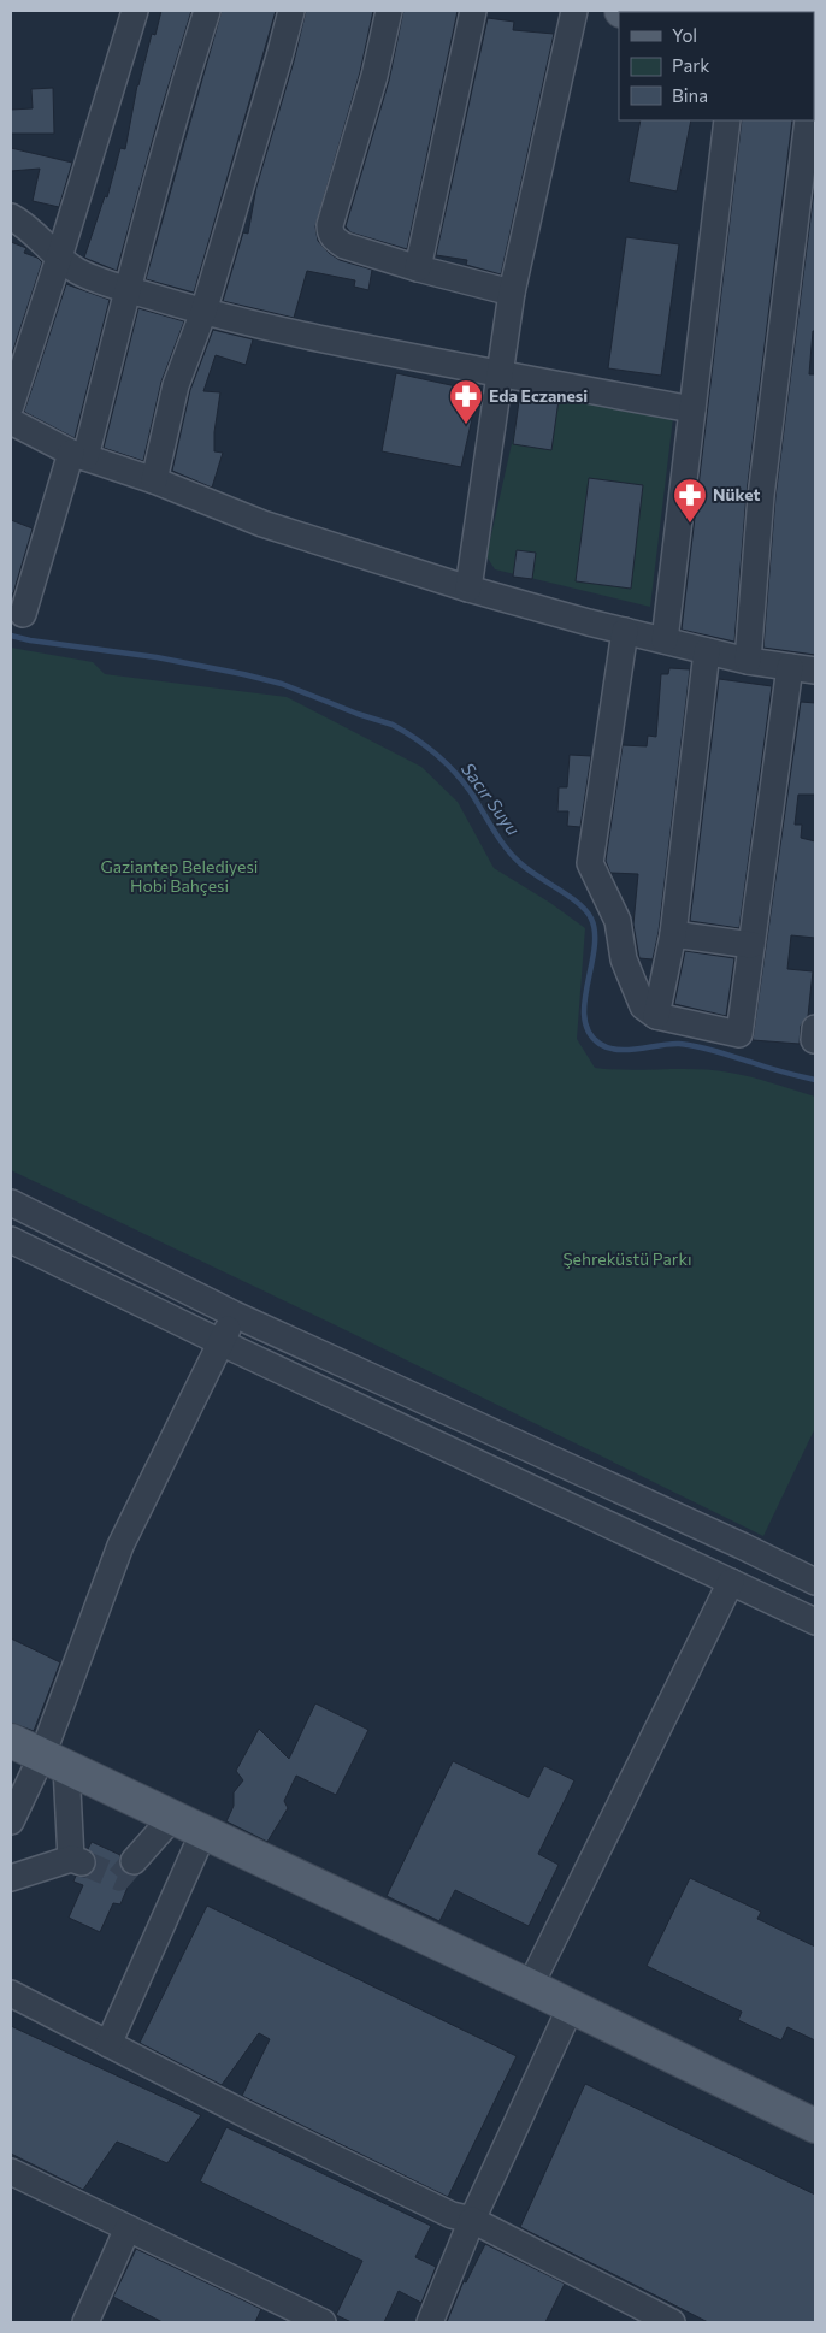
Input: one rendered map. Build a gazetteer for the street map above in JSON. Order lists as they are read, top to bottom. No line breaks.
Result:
{"water":["Sacır Suyu"],"parks":["Gaziantep Belediyesi Hobi Bahçesi","Şehreküstü Parkı"],"places":{"pharmacy":["Eda Eczanesi","Nüket"]},"legend":["Yol","Park","Bina"]}
